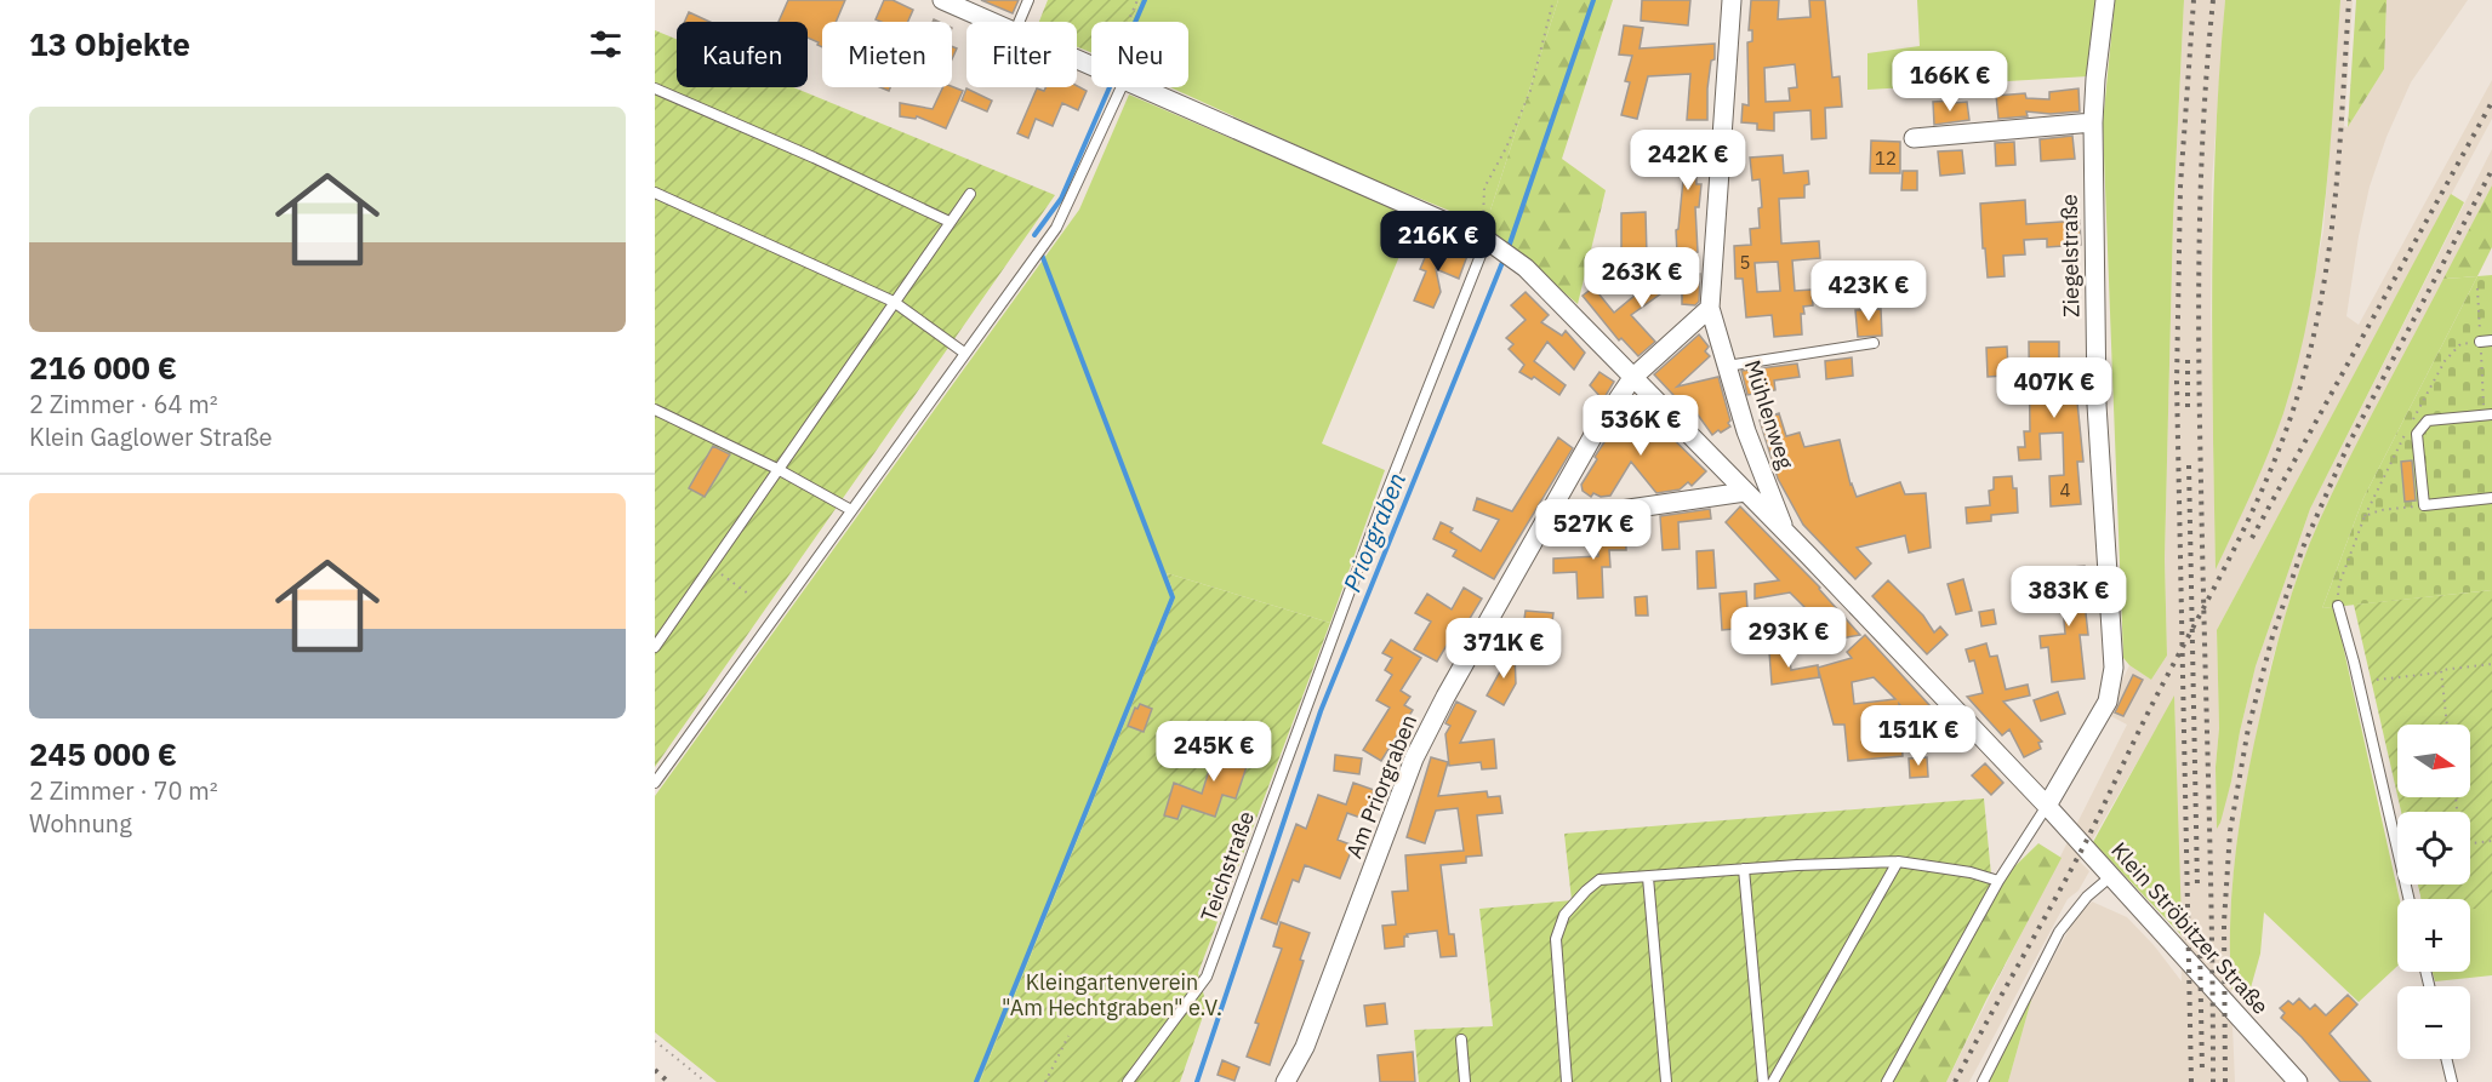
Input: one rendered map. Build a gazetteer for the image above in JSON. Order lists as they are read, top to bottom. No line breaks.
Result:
{"streets":{"street":["Ziegelstraße","Mühlenweg","Am Priorgraben","Klein Ströbitzer Straße"],"lane":["Teichstraße"]},"crossings":[["Ziegelstraße","Klein Ströbitzer Straße"],["Mühlenweg","Klein Ströbitzer Straße"],["Am Priorgraben","Klein Ströbitzer Straße"],["Teichstraße","Klein Ströbitzer Straße"]],"water":["Priorgraben"],"parks":["Kleingartenverein \"Am Hechtgraben\" e.V."],"house_numbers":["12","5","4"],"north":"right","page":{"heading":"13 Objekte","chip":["Kaufen","Mieten","Filter","Neu"],"price":["166K €","242K €","216K €","263K €","423K €","407K €","536K €","527K €","383K €","293K €","371K €","151K €","245K €"],"list":[{"name":"216 000 €","note":"2 Zimmer · 64 m² · Klein Gaglower Straße"},{"name":"245 000 €","note":"2 Zimmer · 70 m² · Wohnung"}],"map_buttons":["+","−"]}}
